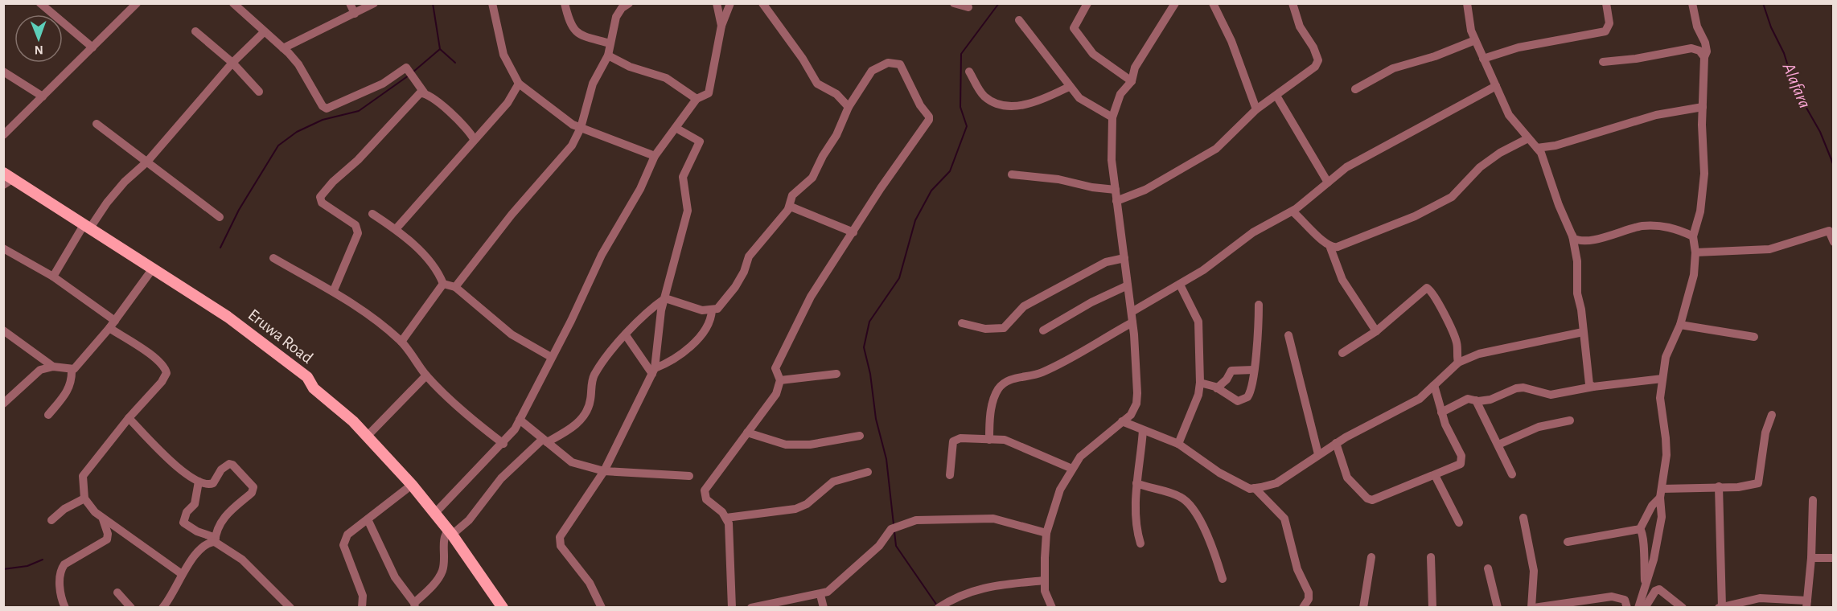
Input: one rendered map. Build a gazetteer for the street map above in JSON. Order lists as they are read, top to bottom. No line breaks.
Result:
{"streets":{"main road":["Eruwa Road"]},"water":["Alafara"],"north":"bottom"}
